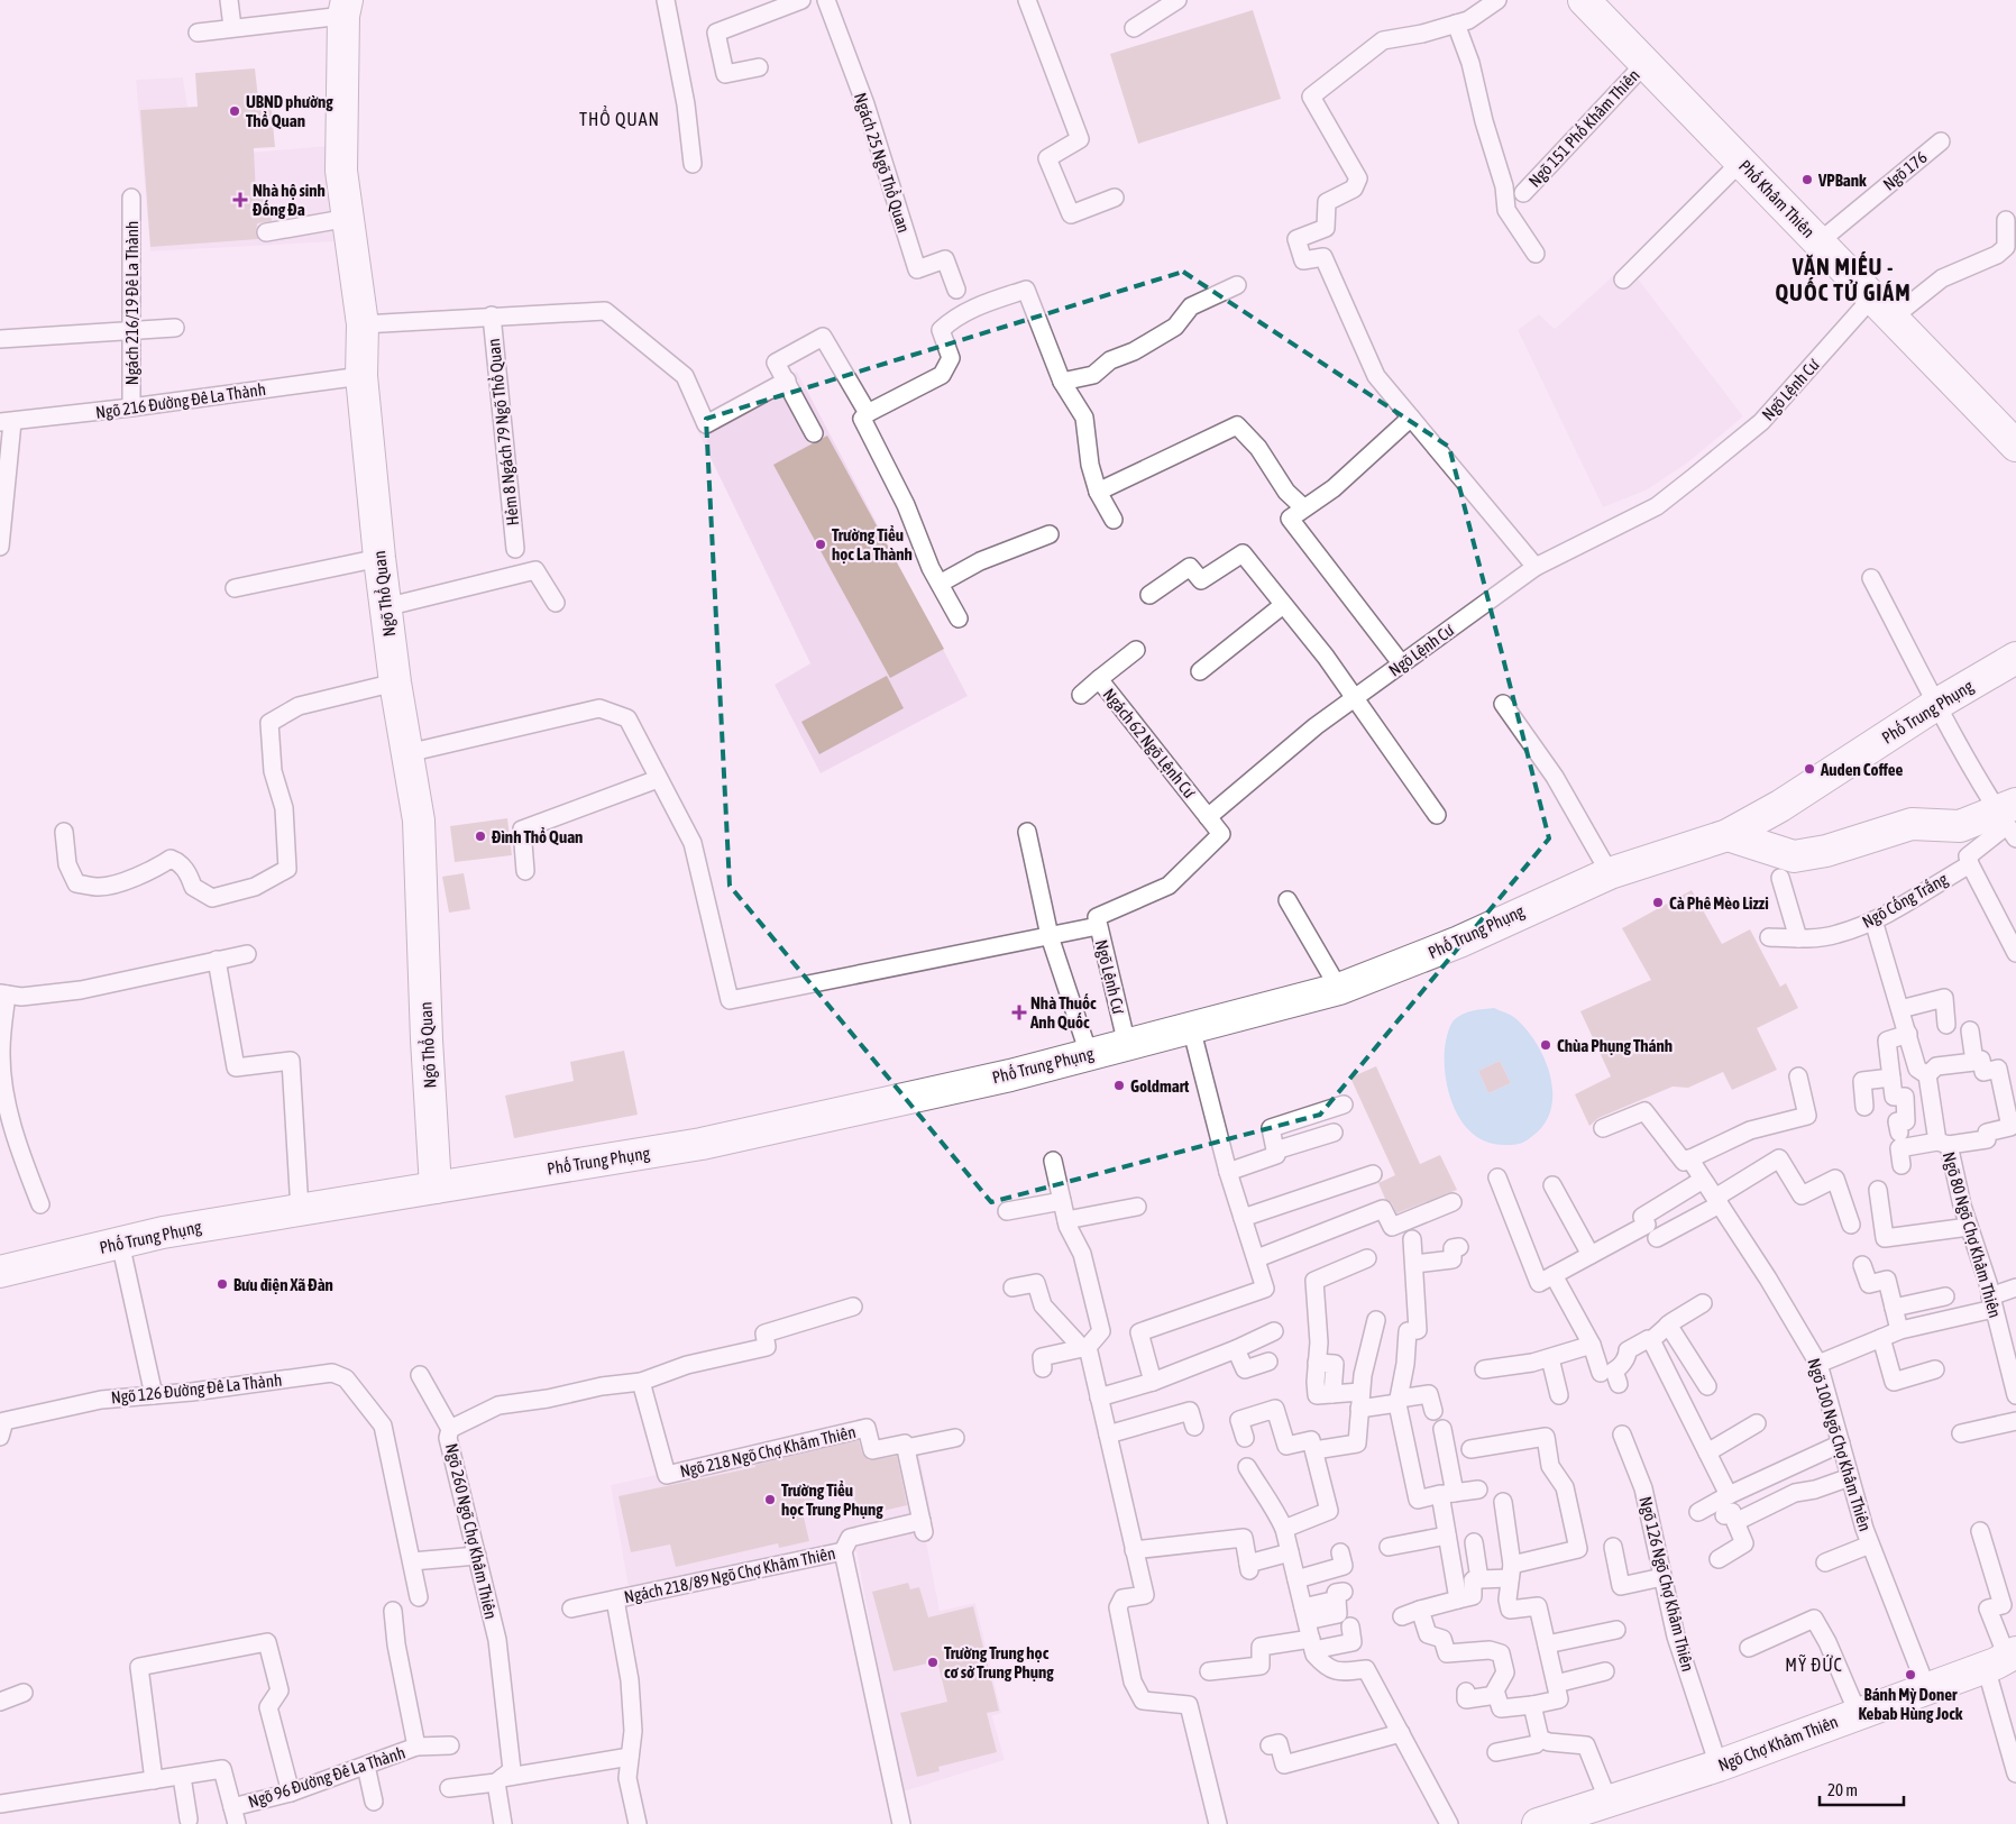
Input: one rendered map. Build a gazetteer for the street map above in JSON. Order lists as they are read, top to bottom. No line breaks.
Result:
{"streets":{"street":["Phố Khâm Thiên","Ngõ Thổ Quan","Phố Trung Phụng","Ngõ Chợ Khâm Thiên"],"lane":["Ngõ 151 Phố Khâm Thiên","Ngách 25 Ngõ Thổ Quan","Ngõ 176","Ngách 216/19 Đê La Thành","Ngõ Lệnh Cư","Ngõ 216 Đường Đê La Thành","Hẻm 8 Ngách 79 Ngõ Thổ Quan","Ngách 62 Ngõ Lệnh Cư","Ngõ Cống Trắng","Ngõ 80 Ngõ Chợ Khâm Thiên","Ngõ 126 Đường Đê La Thành","Ngõ 100 Ngõ Chợ Khâm Thiên","Ngõ 218 Ngõ Chợ Khâm Thiên","Ngõ 260 Ngõ Chợ Khâm Thiên","Ngách 218/89 Ngõ Chợ Khâm Thiên","Ngõ 126 Ngõ Chợ Khâm Thiên","Ngõ 96 Đường Đê La Thành"]},"crossings":[["Ngõ 151 Phố Khâm Thiên","Phố Khâm Thiên"],["Ngõ 176","Phố Khâm Thiên"],["Phố Khâm Thiên","Ngõ Lệnh Cư"],["Ngách 216/19 Đê La Thành","Ngõ 216 Đường Đê La Thành"],["Ngõ Lệnh Cư","Phố Trung Phụng"],["Ngõ Lệnh Cư","Ngách 62 Ngõ Lệnh Cư"],["Ngõ 216 Đường Đê La Thành","Ngõ Thổ Quan"],["Ngõ Thổ Quan","Phố Trung Phụng"],["Ngõ Cống Trắng","Ngõ 80 Ngõ Chợ Khâm Thiên"],["Ngõ 100 Ngõ Chợ Khâm Thiên","Ngõ Chợ Khâm Thiên"],["Ngõ 218 Ngõ Chợ Khâm Thiên","Ngõ 260 Ngõ Chợ Khâm Thiên"],["Ngõ 126 Ngõ Chợ Khâm Thiên","Ngõ Chợ Khâm Thiên"]],"districts":["THỔ QUAN","VĂN MIẾU - QUỐC TỬ GIÁM","MỸ ĐỨC"],"places":{"other":["UBND phường Thổ Quan","VPBank","Trường Tiểu học La Thành","Auden Coffee","Đình Thổ Quan","Cà Phê Mèo Lizzi","Chùa Phụng Thánh","Goldmart","Bưu điện Xã Đàn","Trường Tiểu học Trung Phụng","Trường Trung học cơ sở Trung Phụng","Bánh Mỳ Doner Kebab Hùng Jock"],"health":["Nhà hộ sinh Đống Đa","Nhà Thuốc Anh Quốc"]},"scale_bar":"20 m"}
